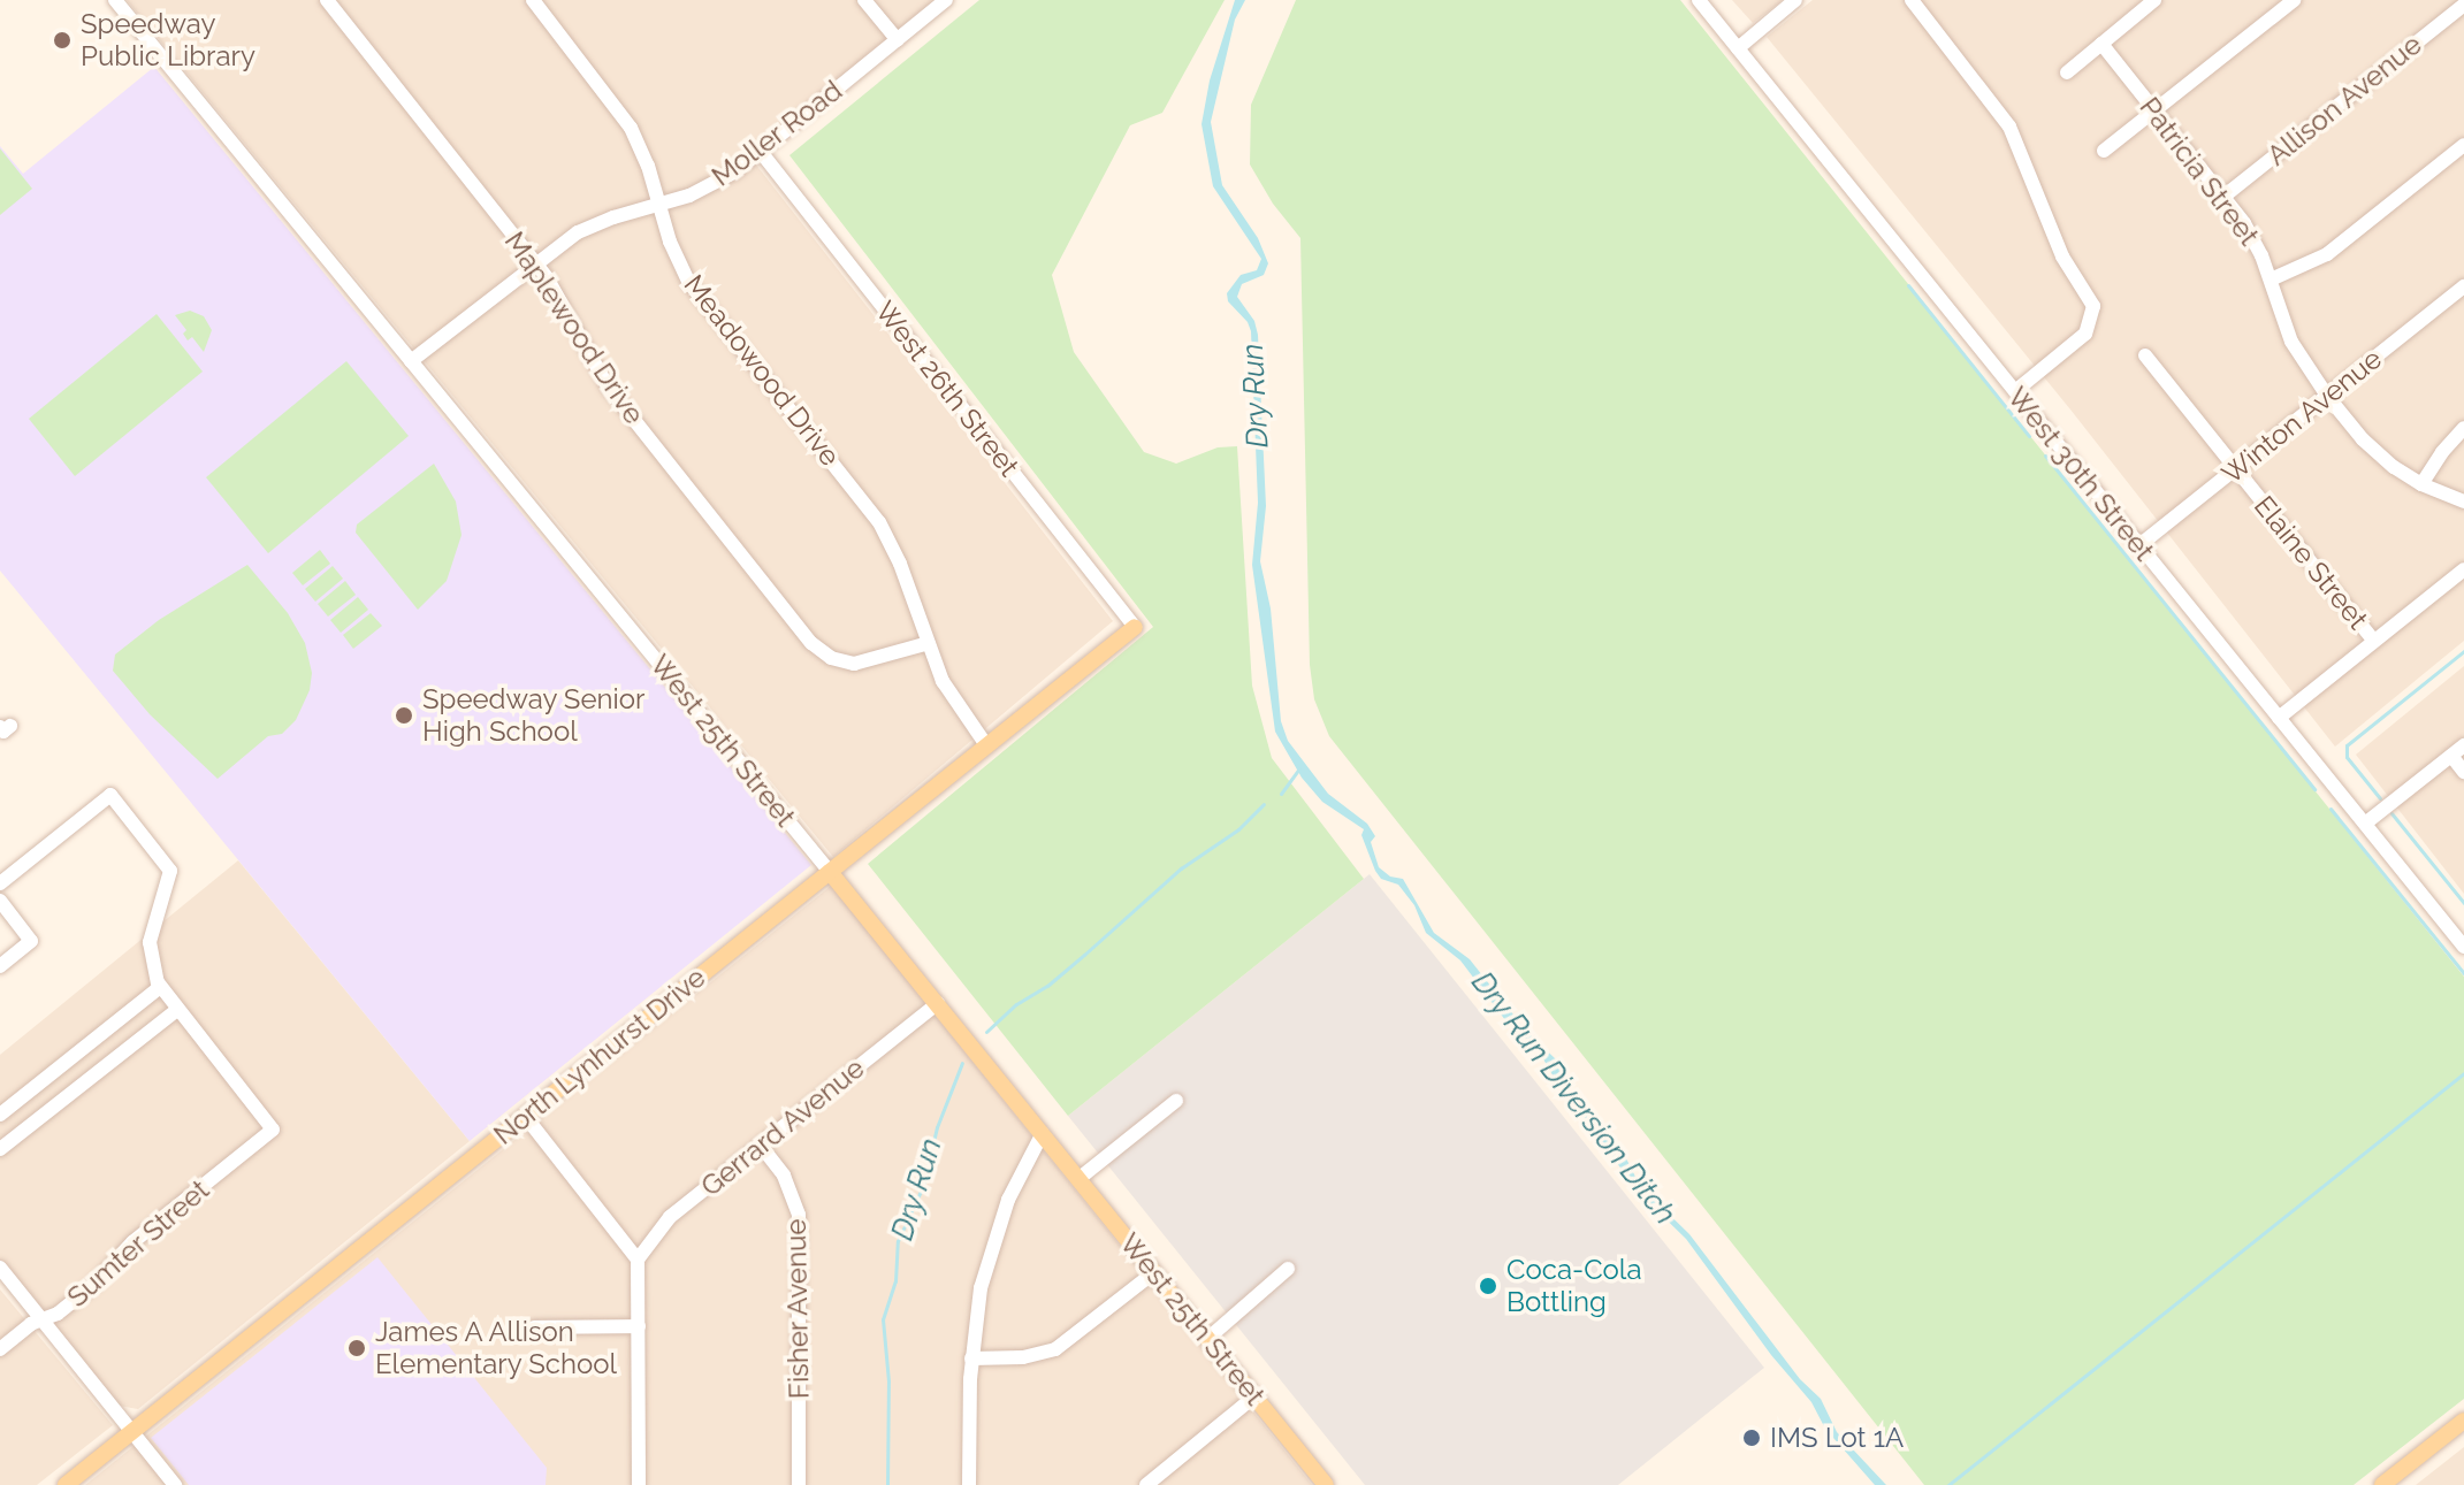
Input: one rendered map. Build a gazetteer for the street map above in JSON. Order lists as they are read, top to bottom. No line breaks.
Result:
{"streets":{"main road":["West 25th Street","North Lynhurst Drive"],"street":["Allison Avenue","Moller Road","Patricia Street","Maplewood Drive","Meadowood Drive","West 26th Street","Winton Avenue","West 30th Street","Elaine Street","Gerrard Avenue","Sumter Street","Fisher Avenue"]},"crossings":[["Allison Avenue","Patricia Street"],["Moller Road","Maplewood Drive"],["Moller Road","Meadowood Drive"],["Moller Road","West 26th Street"],["Moller Road","West 25th Street"],["Patricia Street","Winton Avenue"],["Maplewood Drive","Meadowood Drive"],["Meadowood Drive","North Lynhurst Drive"],["West 26th Street","North Lynhurst Drive"],["Winton Avenue","West 30th Street"],["Winton Avenue","Elaine Street"],["West 25th Street","North Lynhurst Drive"],["West 25th Street","Gerrard Avenue"],["Gerrard Avenue","Fisher Avenue"]],"water":["Dry Run","Dry Run Diversion Ditch"],"places":["Speedway Public Library","Speedway Senior High School","Coca-Cola Bottling","James A Allison Elementary School","IMS Lot 1A"]}
